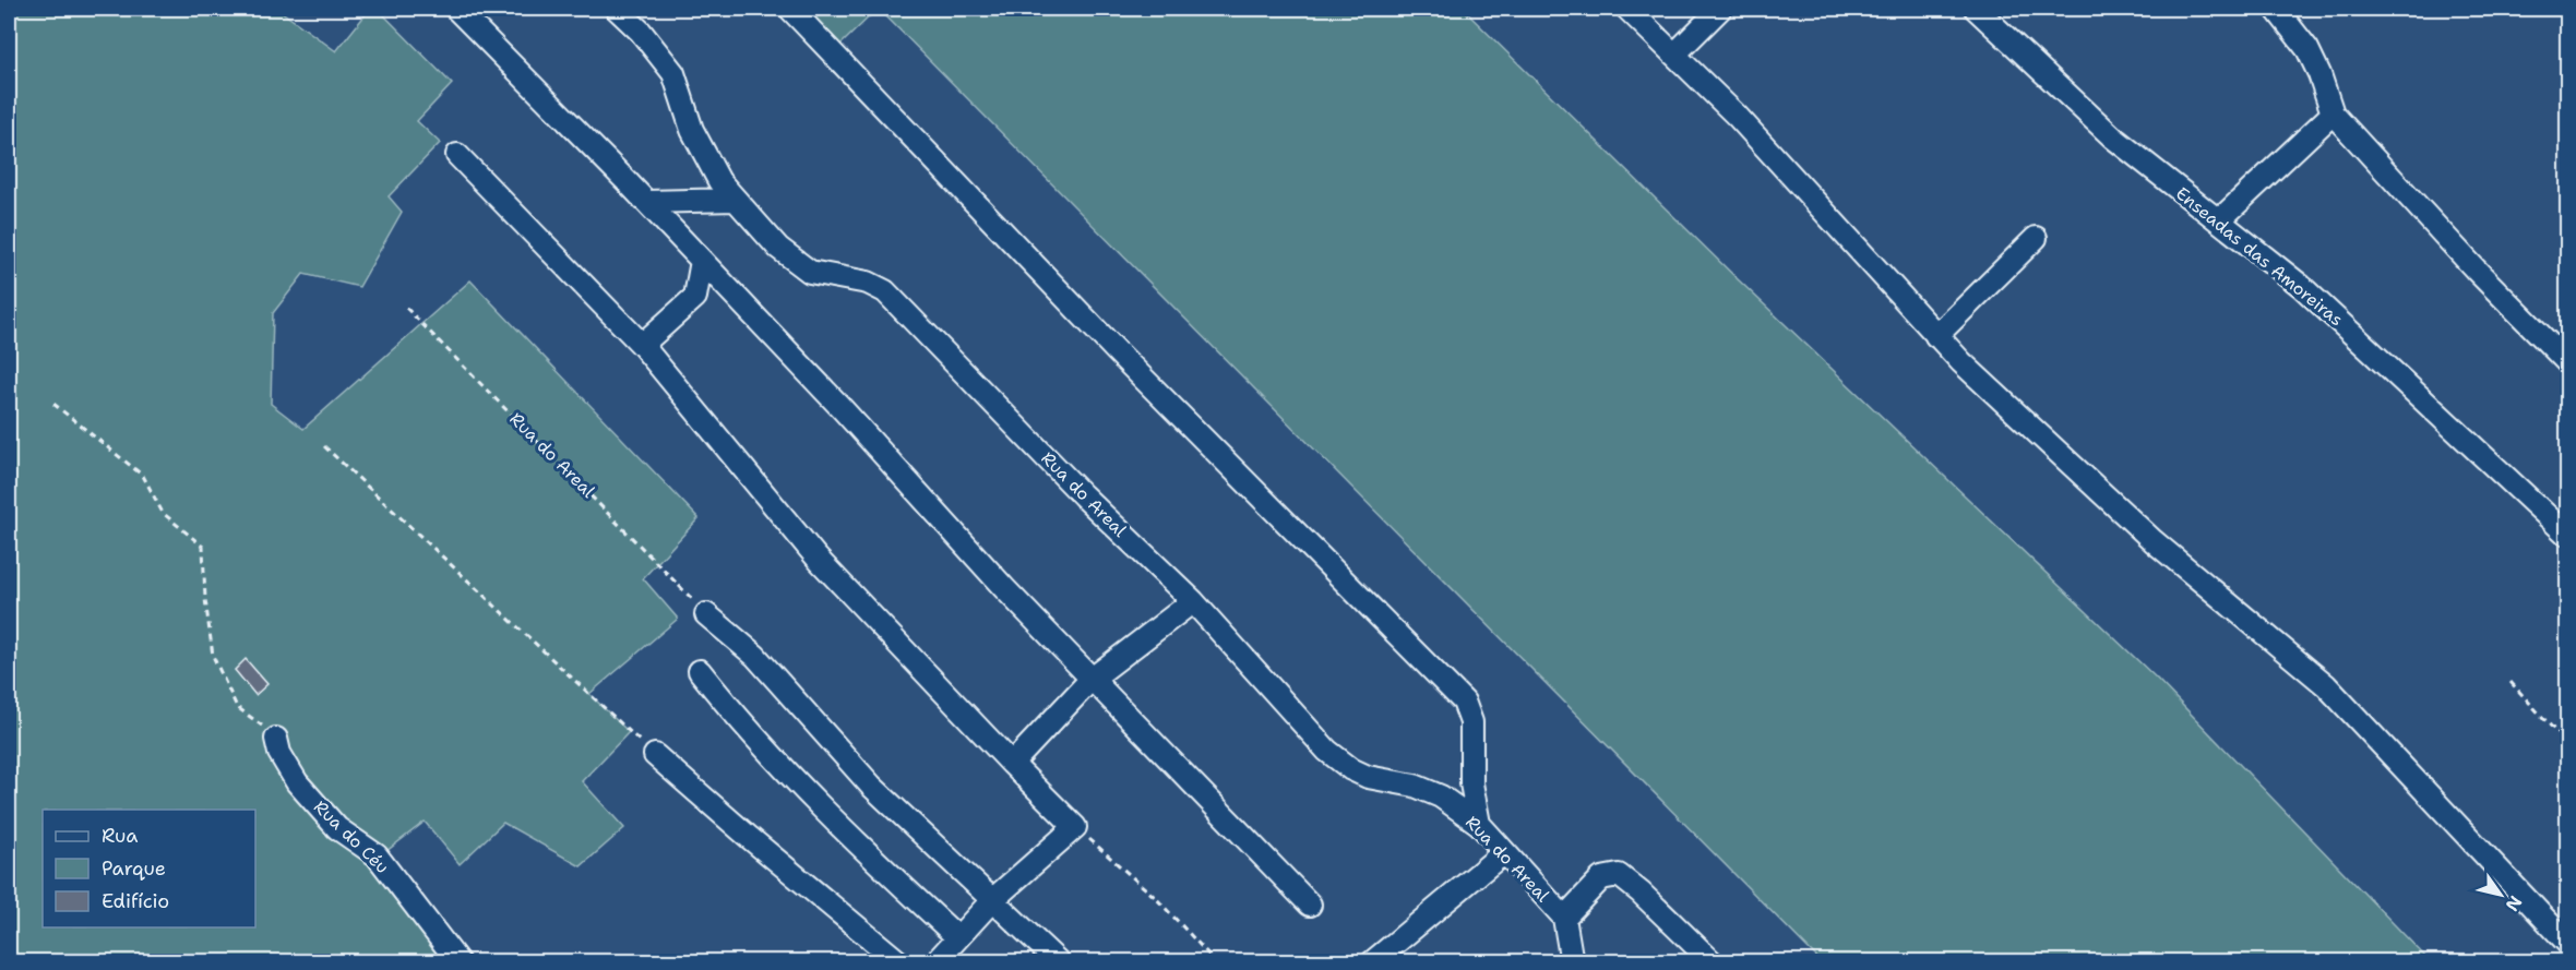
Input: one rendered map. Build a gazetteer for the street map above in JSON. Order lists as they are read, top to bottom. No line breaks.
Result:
{"streets":{"street":["Enseadas das Amoreiras","Rua do Areal","Rua do Céu"]},"legend":["Rua","Parque","Edifício"],"north":"bottom right"}
